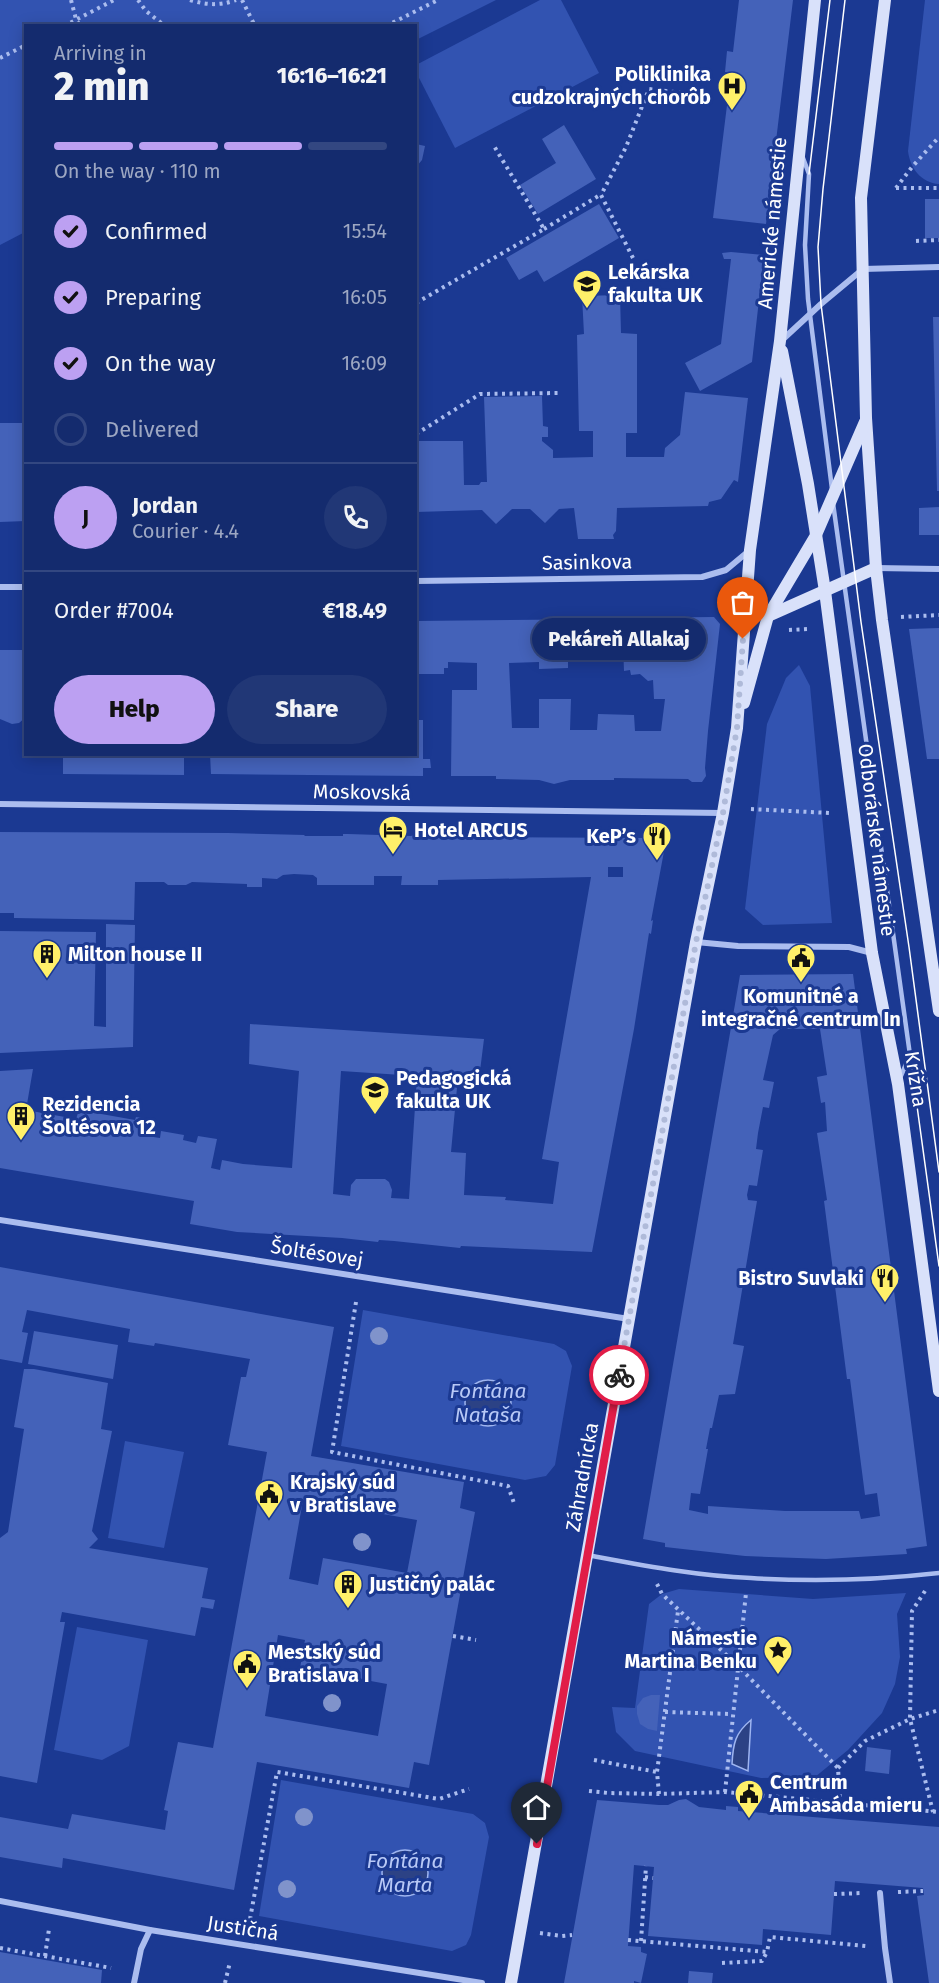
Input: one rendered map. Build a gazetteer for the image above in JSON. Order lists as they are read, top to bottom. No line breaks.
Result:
{"streets":{"street":["Americké námestie","Sasinkova","Moskovská","Odborárske námestie","Krížna","Šoltésovej","Záhradnícka","Justičná"]},"crossings":[["Americké námestie","Odborárske námestie"],["Sasinkova","Odborárske námestie"],["Moskovská","Odborárske námestie"],["Odborárske námestie","Krížna"],["Odborárske námestie","Záhradnícka"],["Šoltésovej","Záhradnícka"]],"water":["Fontána Nataša","Fontána Marta"],"places":{"hospital":["Poliklinika cudzokrajných chorôb"],"school or university":["Lekárska fakulta UK","Pedagogická fakulta UK"],"other":["Pekáreň Allakaj"],"hotel":["Hotel ARCUS"],"restaurant":["KeP’s","Bistro Suvlaki"],"building":["Milton house II","Rezidencia Šoltésova 12","Justičný palác"],"public building":["Komunitné a integračné centrum In","Krajský súd v Bratislave","Mestský súd Bratislava I","Centrum Ambasáda mieru"],"place":["Námestie Martina Benku"]},"page":{"heading":["2 min","Arriving in","16:16–16:21"],"panel":["Jordan","Courier · 4.4","Order #7004","€18.49"],"bar":"On the way · 110 m","list":[["Confirmed","15:54"],["Preparing","16:05"],["On the way","16:09"],"Delivered"],"round":"J","bubble":"Pekáreň Allakaj","buttons":["Help","Share"]}}
